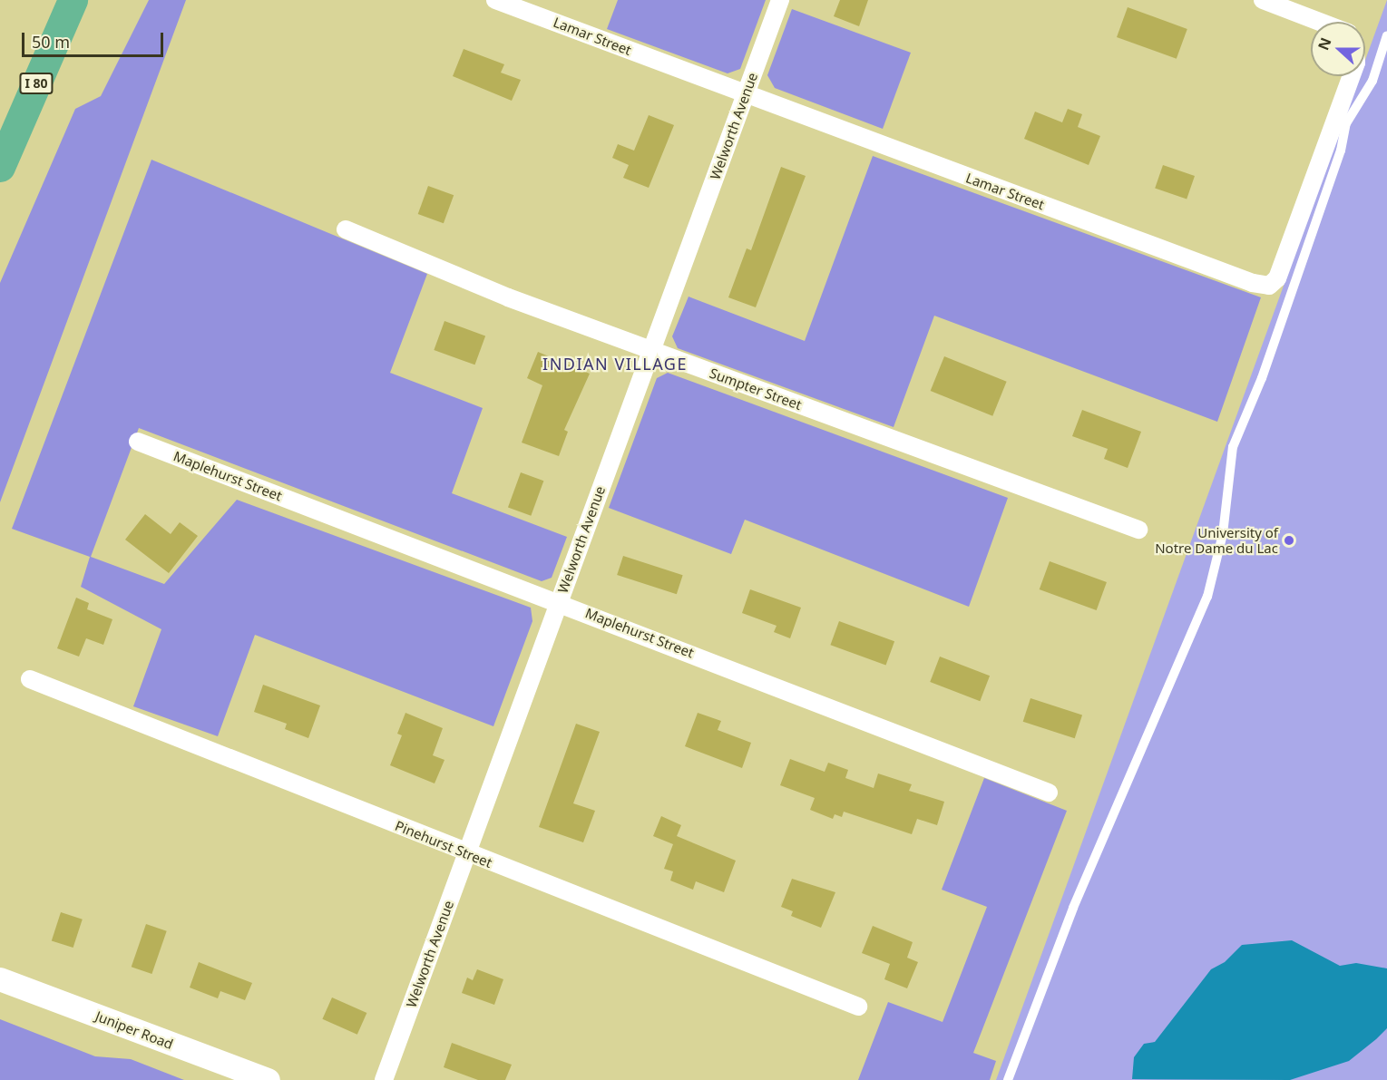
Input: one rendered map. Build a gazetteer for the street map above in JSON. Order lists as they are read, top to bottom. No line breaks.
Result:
{"streets":{"highway":["I 80"],"street":["Lamar Street","Welworth Avenue","Sumpter Street","Maplehurst Street","Pinehurst Street","Juniper Road"]},"crossings":[["Lamar Street","Welworth Avenue"],["Welworth Avenue","Sumpter Street"],["Welworth Avenue","Maplehurst Street"],["Welworth Avenue","Pinehurst Street"]],"districts":["INDIAN VILLAGE"],"places":["University of Notre Dame du Lac"],"scale_bar":"50 m","north":"left"}
